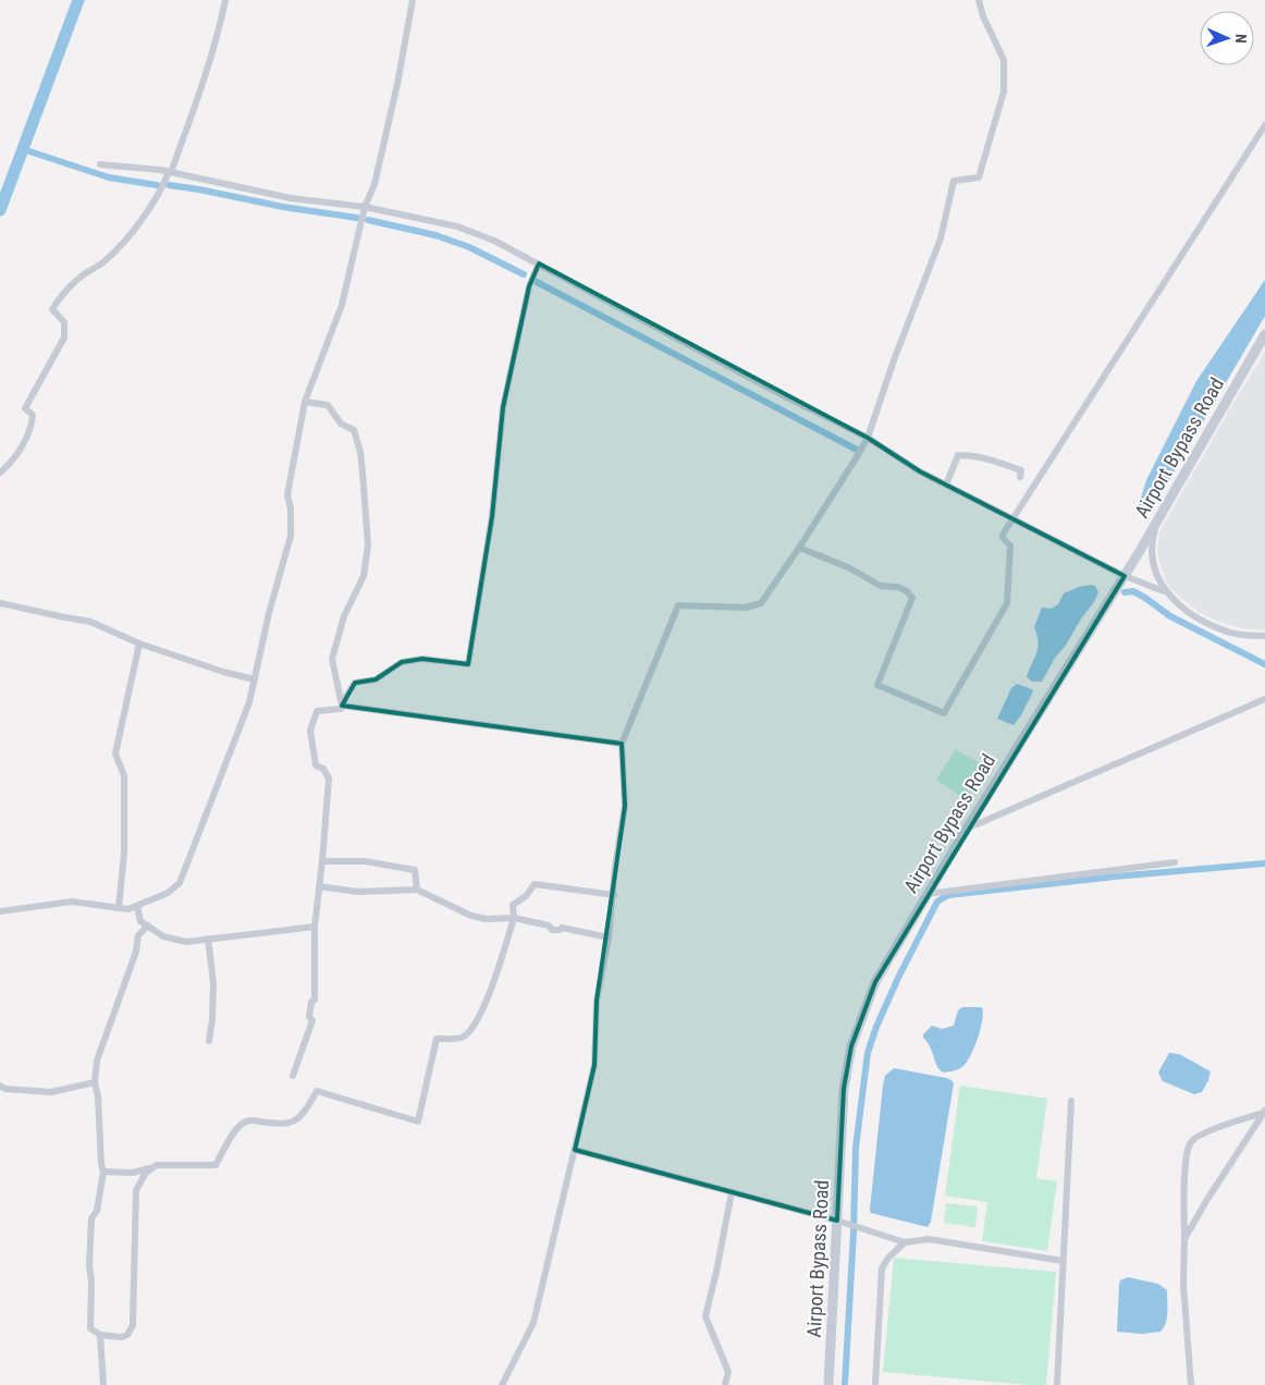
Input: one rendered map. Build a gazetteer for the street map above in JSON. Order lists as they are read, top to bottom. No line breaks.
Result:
{"streets":{"street":["Airport Bypass Road"]},"north":"right"}
